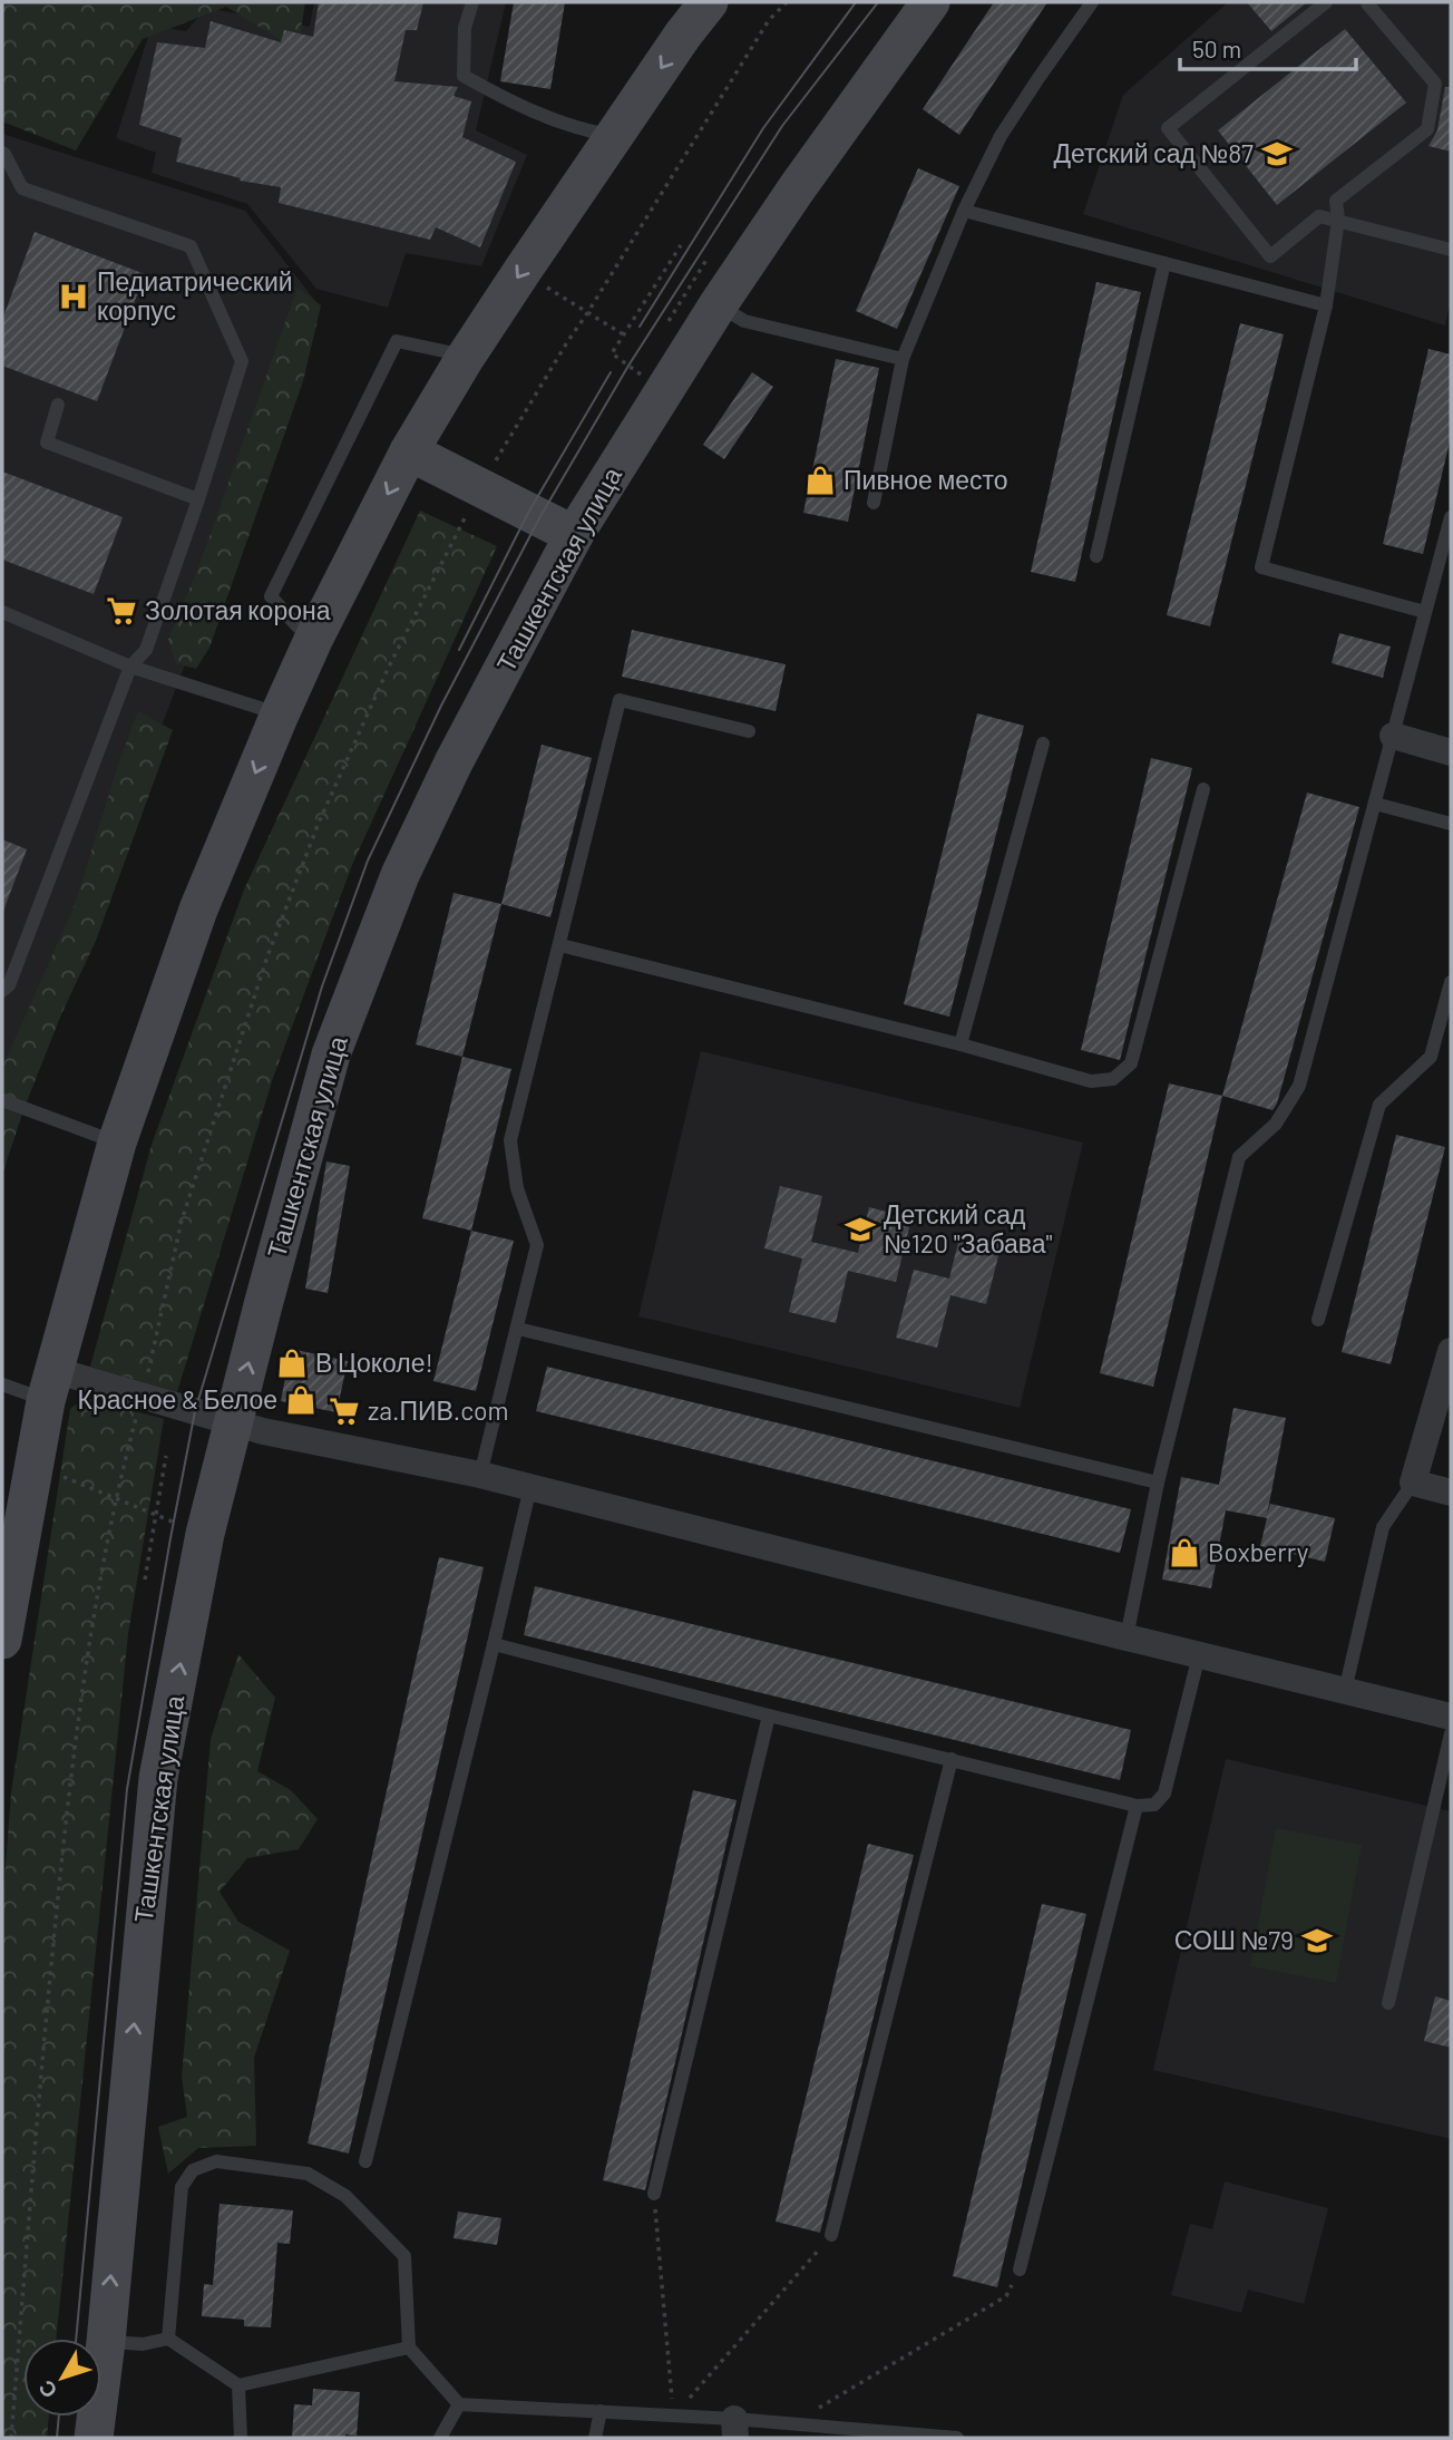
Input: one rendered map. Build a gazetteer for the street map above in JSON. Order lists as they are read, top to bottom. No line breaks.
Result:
{"streets":{"main road":["Ташкентская улица"]},"places":{"school or university":["Детский сад №87","Детский сад №120 \"Забава\"","СОШ №79"],"hospital":["Педиатрический корпус"],"shop":["Пивное место","В Цоколе!","Красное & Белое","Boxberry"],"supermarket":["Золотая корона","za.ПИВ.com"]},"scale_bar":"50 m","north":"bottom left"}
